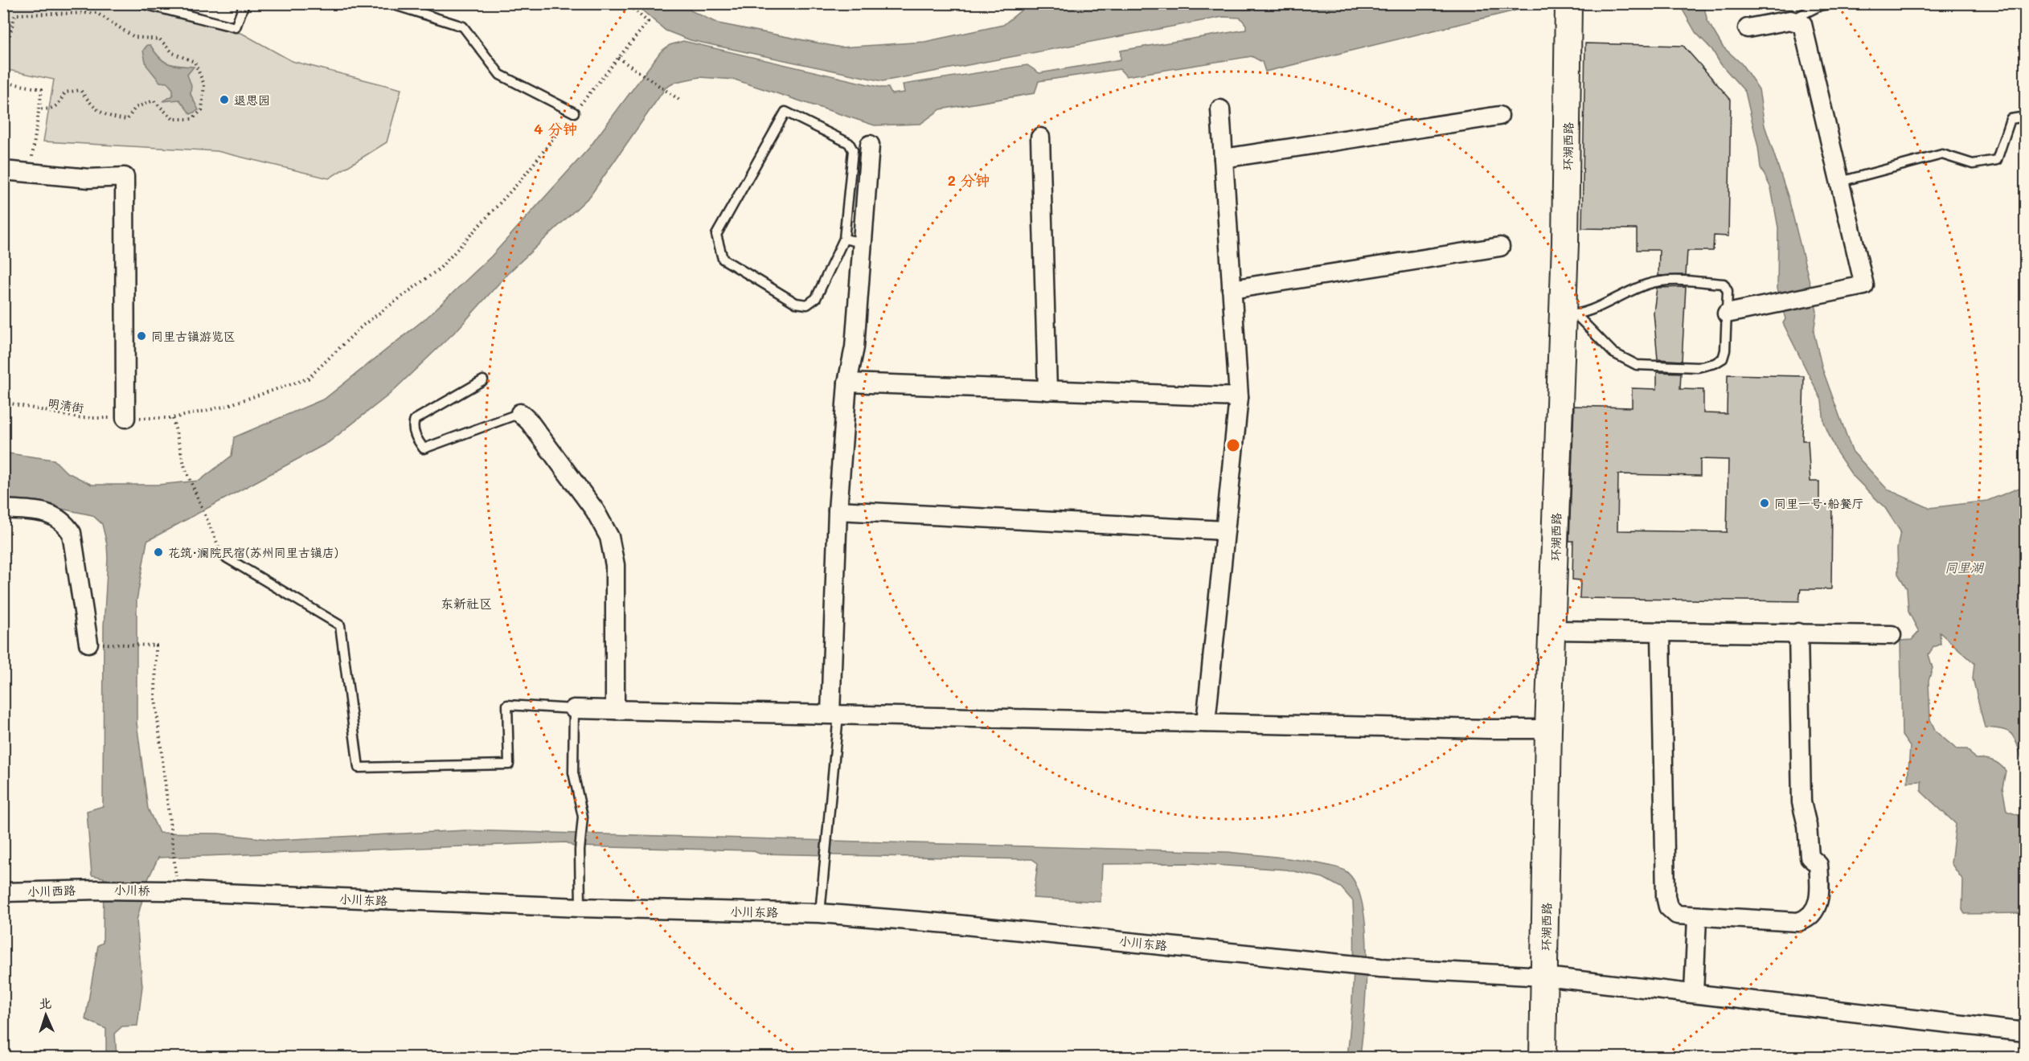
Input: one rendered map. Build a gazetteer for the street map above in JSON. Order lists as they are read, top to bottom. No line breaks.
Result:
{"streets":{"main road":["环湖西路"],"street":["小川桥","小川西路","小川东路"],"path":["明清街"]},"crossings":[["环湖西路","小川东路"],["小川桥","小川西路"],["小川桥","小川东路"]],"districts":["东新社区"],"water":["同里湖"],"places":["退思园","同里古镇游览区","同里一号·船餐厅","花筑·澜院民宿(苏州同里古镇店)"],"north":"top","rings":["4 分钟","2 分钟"]}
